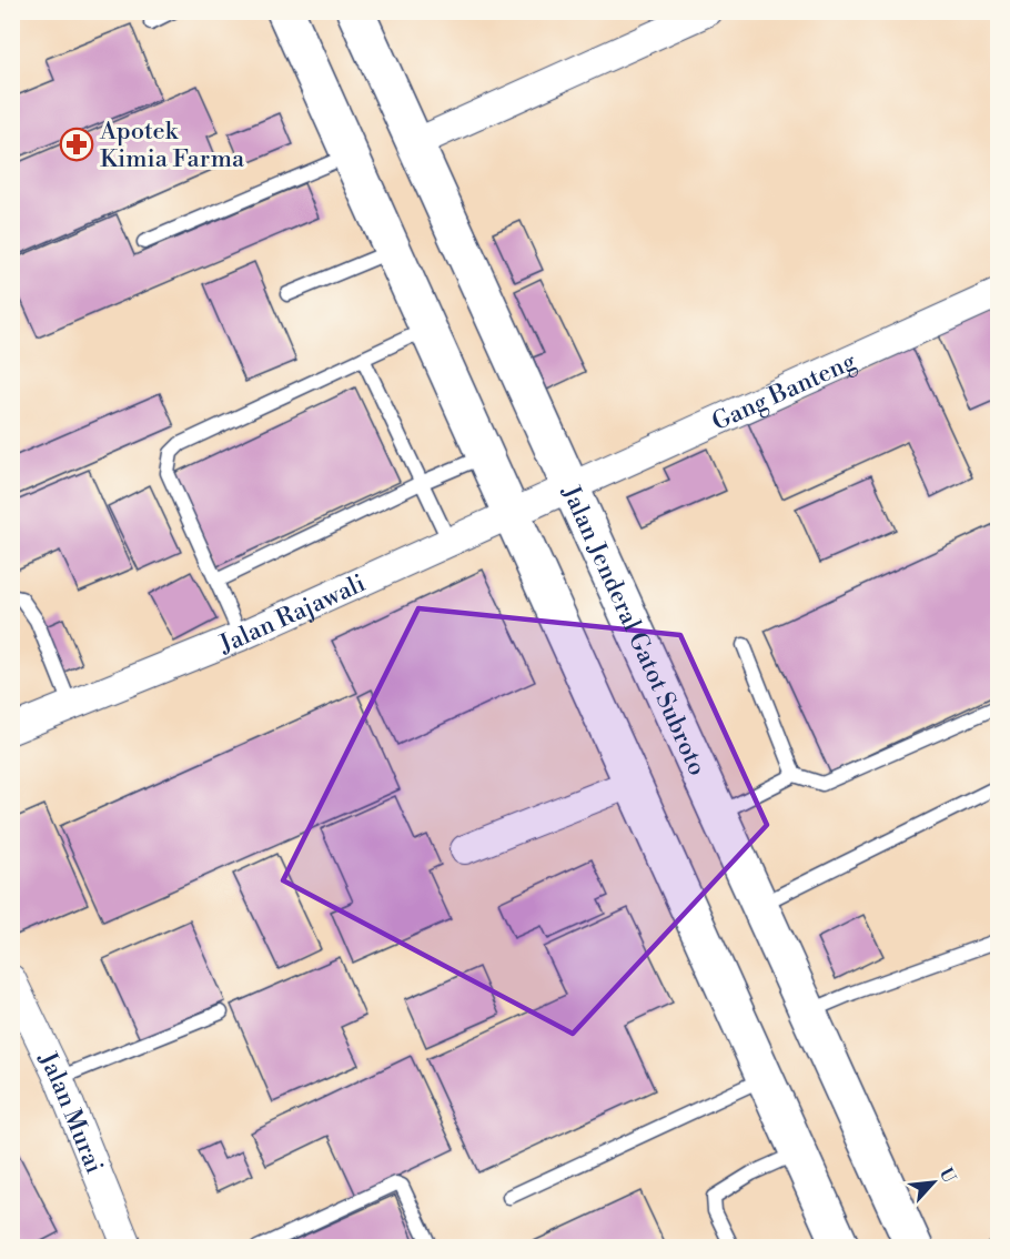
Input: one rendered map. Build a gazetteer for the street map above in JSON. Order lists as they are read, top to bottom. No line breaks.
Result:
{"streets":{"main road":["Jalan Jenderal Gatot Subroto"],"street":["Gang Banteng","Jalan Rajawali","Jalan Murai"]},"crossings":[["Gang Banteng","Jalan Rajawali"],["Gang Banteng","Jalan Jenderal Gatot Subroto"],["Jalan Rajawali","Jalan Jenderal Gatot Subroto"]],"places":{"pharmacy":["Apotek Kimia Farma"]},"north":"top right"}
